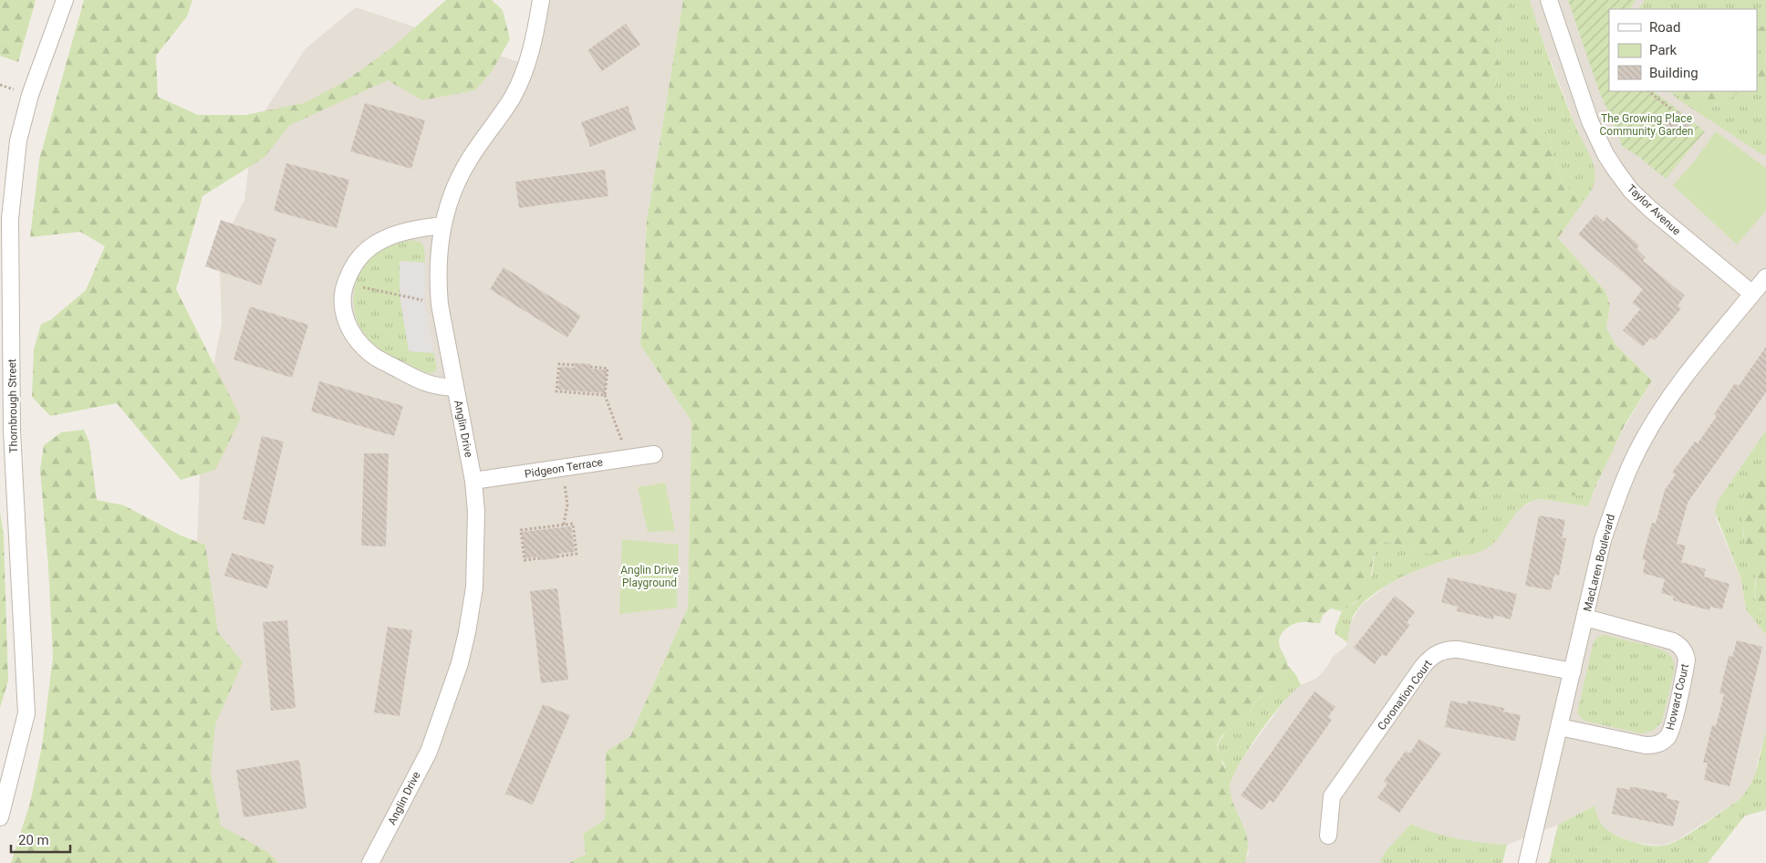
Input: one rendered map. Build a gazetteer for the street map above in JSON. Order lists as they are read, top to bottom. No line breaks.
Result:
{"streets":{"street":["Taylor Avenue","Thornbrough Street","Anglin Drive","Pidgeon Terrace","MacLaren Boulevard","Coronation Court","Howard Court"]},"crossings":[["Taylor Avenue","MacLaren Boulevard"],["Anglin Drive","Pidgeon Terrace"],["MacLaren Boulevard","Coronation Court"],["MacLaren Boulevard","Howard Court"]],"parks":["The Growing Place Community Garden","Anglin Drive Playground"],"legend":["Road","Park","Building"],"scale_bar":"20 m"}
